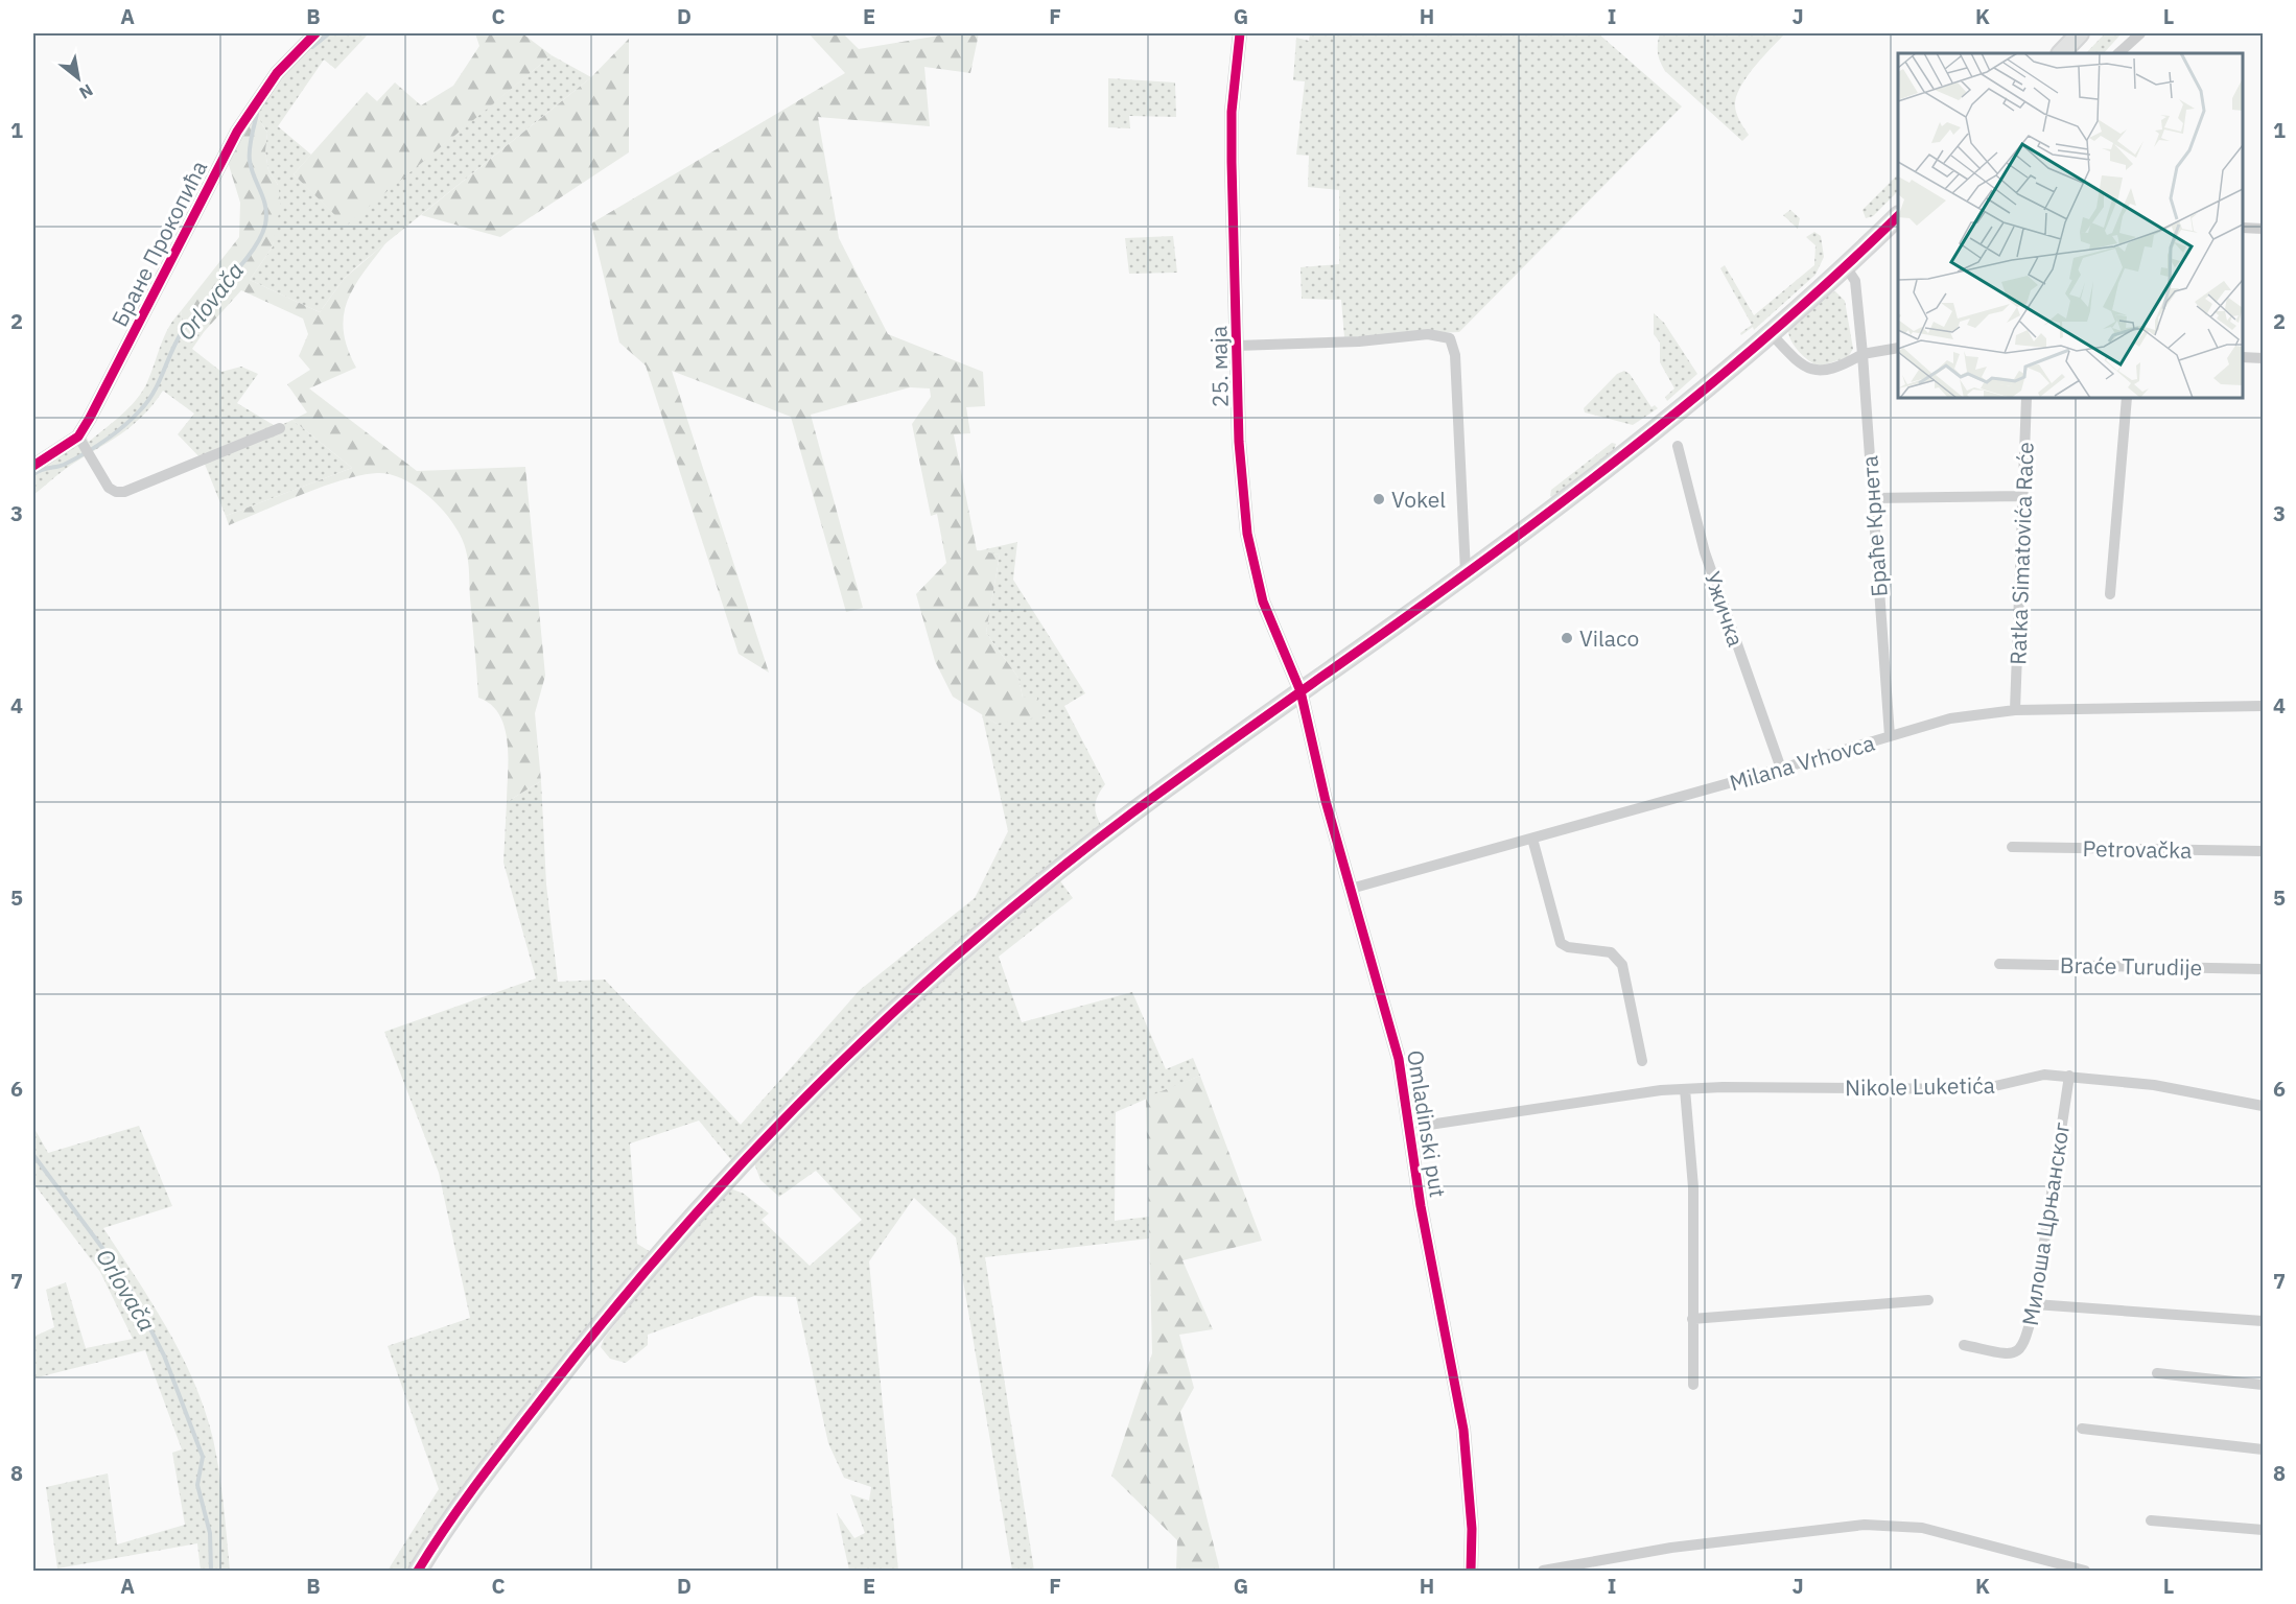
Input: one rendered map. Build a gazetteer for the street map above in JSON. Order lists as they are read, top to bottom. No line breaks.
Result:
{"streets":{"street":["Бране Прокопића","25. маја","Браће Крнета","Ratka Simatovića Raće","Ужичка","Milana Vrhovca","Petrovačka","Braće Turudije","Nikole Luketića","Omladinski put","Милоша Црњанског"]},"crossings":[["25. маја","Omladinski put"],["Браће Крнета","Milana Vrhovca"],["Ratka Simatovića Raće","Milana Vrhovca"],["Ужичка","Milana Vrhovca"],["Milana Vrhovca","Omladinski put"],["Nikole Luketića","Omladinski put"],["Nikole Luketića","Милоша Црњанског"]],"water":["Orlovača"],"places":["Vokel","Vilaco"],"north":"bottom right","grid":{"columns":["A","B","C","D","E","F","G","H","I","J","K","L"],"rows":["1","2","3","4","5","6","7","8"]}}
